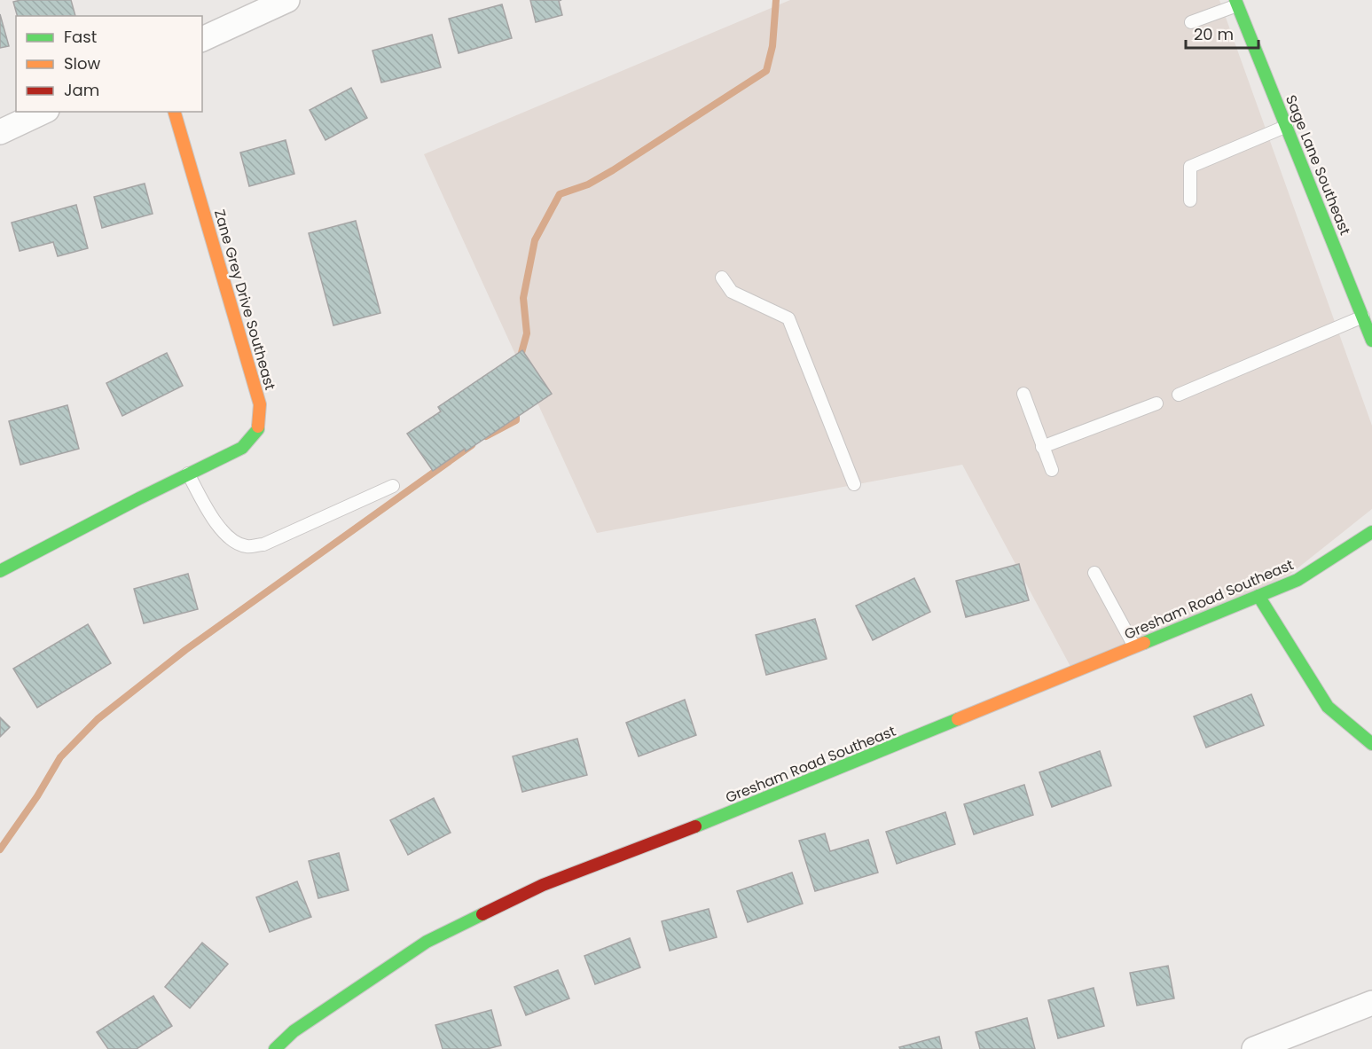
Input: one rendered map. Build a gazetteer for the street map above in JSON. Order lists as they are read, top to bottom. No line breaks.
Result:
{"streets":{"street":["Sage Lane Southeast","Zane Grey Drive Southeast","Gresham Road Southeast"]},"legend":["Fast","Slow","Jam"],"scale_bar":"20 m"}
